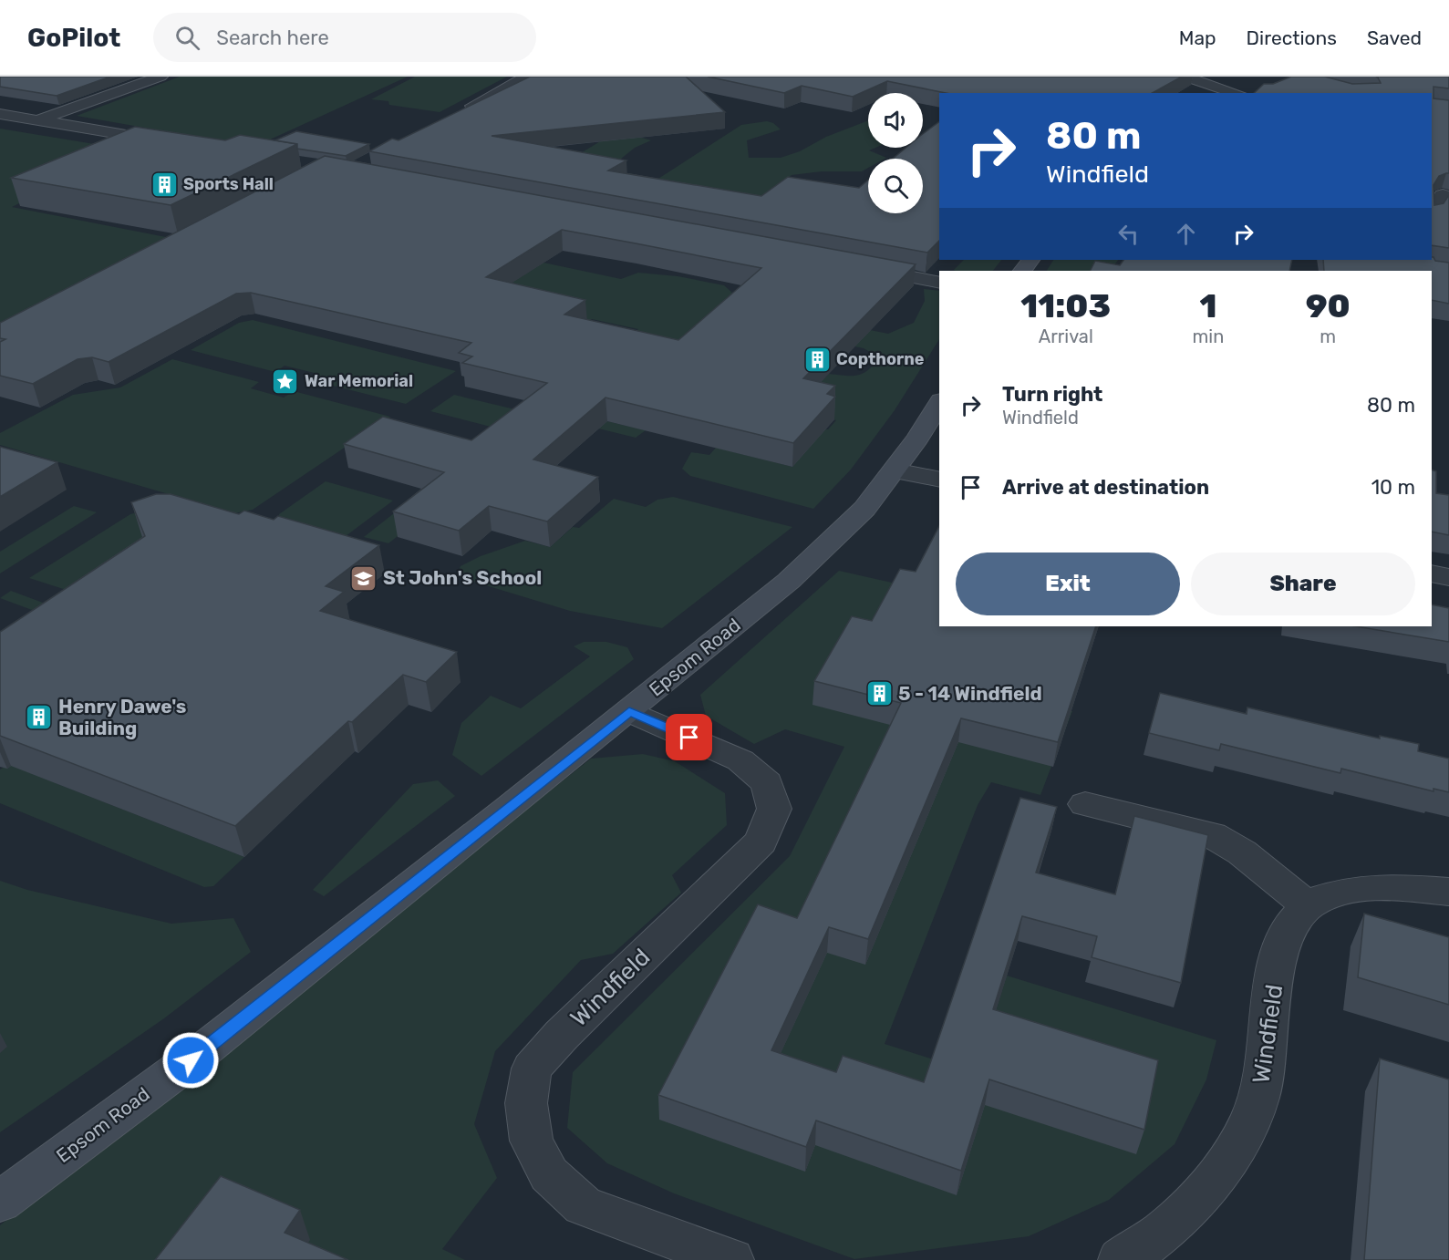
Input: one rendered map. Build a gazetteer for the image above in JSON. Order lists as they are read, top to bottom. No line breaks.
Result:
{"streets":{"main road":["Epsom Road"],"street":["Windfield"]},"crossings":[["Epsom Road","Windfield"]],"places":{"building":["Sports Hall","Copthorne","5 - 14 Windfield","Henry Dawe's Building"],"place":["War Memorial"],"school or university":["St John's School"]},"page":{"header":"GoPilot","search":"Search here","nav":["Map","Directions","Saved"],"turn":["80 m","Windfield"],"eta":["11:03","Arrival","1","min","90","m"],"list":[{"name":"Turn right","note":"Windfield","value":"80 m"},{"name":"Arrive at destination","value":"10 m"}],"buttons":["Exit","Share"]}}
